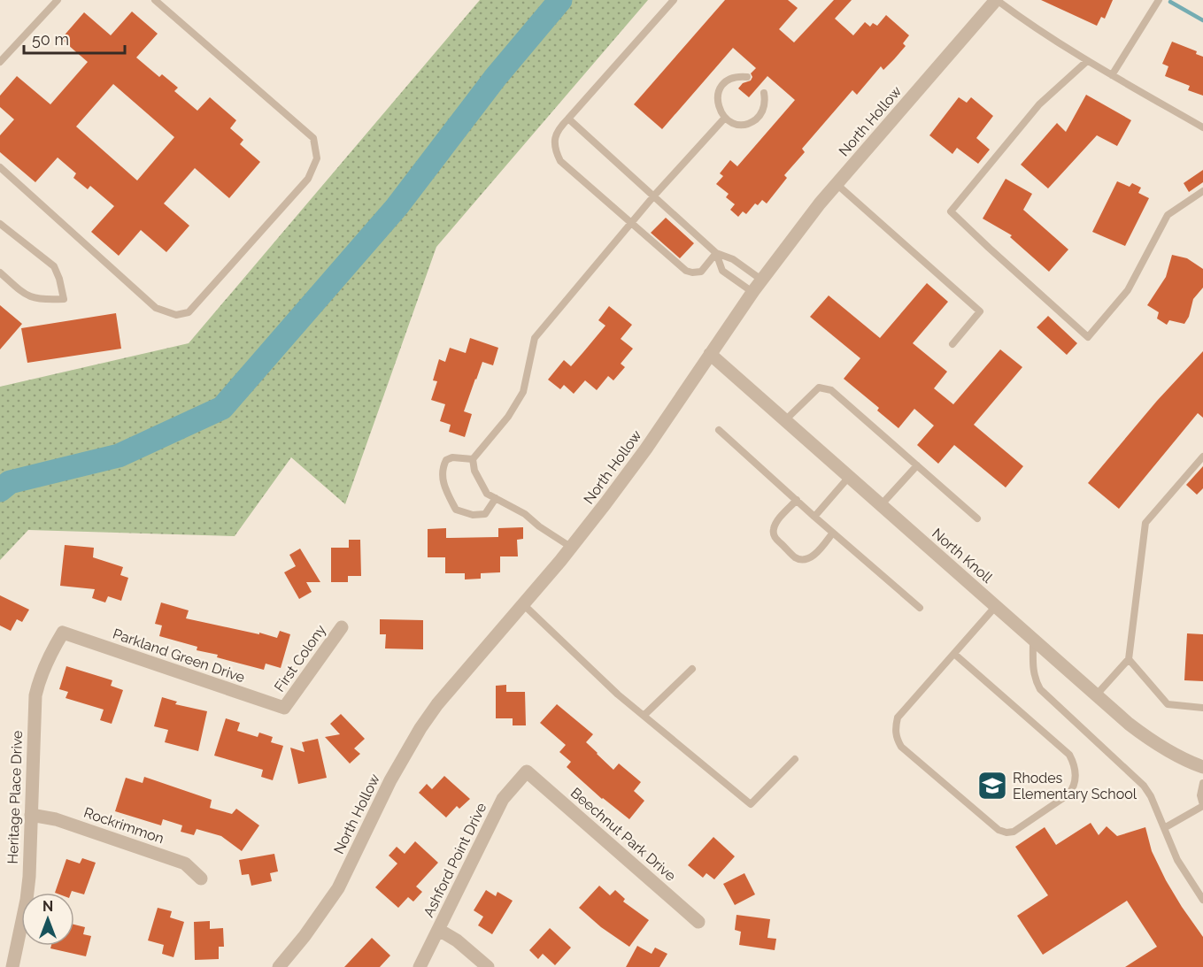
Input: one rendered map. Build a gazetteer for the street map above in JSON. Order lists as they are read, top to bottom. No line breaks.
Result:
{"streets":{"street":["North Hollow","North Knoll","Parkland Green Drive","First Colony","Heritage Place Drive","Rockrimmon","Beechnut Park Drive","Ashford Point Drive"]},"crossings":[["North Hollow","North Knoll"],["Parkland Green Drive","First Colony"],["Parkland Green Drive","Heritage Place Drive"],["Heritage Place Drive","Rockrimmon"],["Beechnut Park Drive","Ashford Point Drive"]],"places":{"school or university":["Rhodes Elementary School"]},"scale_bar":"50 m","north":"top"}
